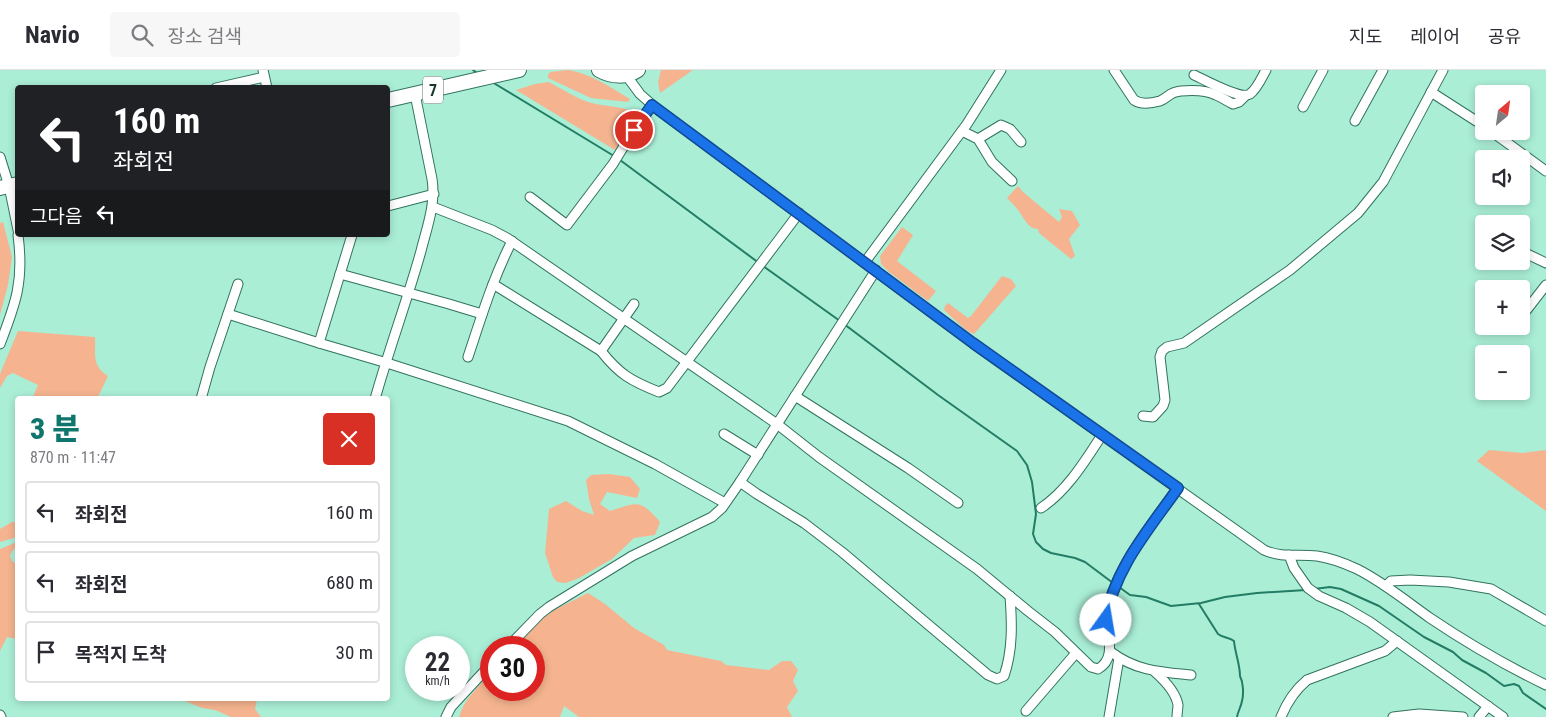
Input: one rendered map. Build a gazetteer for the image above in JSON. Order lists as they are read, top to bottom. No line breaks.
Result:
{"streets":{"highway":["7"]},"north":"top right","page":{"header":"Navio","search":"장소 검색","nav":["지도","레이어","공유"],"map_buttons":["+","−"],"turn":["160 m","좌회전"],"then":"그다음","heading":["3 분","870 m · 11:47"],"list":[{"name":"좌회전","value":"160 m"},{"name":"좌회전","value":"680 m"},{"name":"목적지 도착","value":"30 m"}],"speed":"22 km/h","limit":"30"}}
